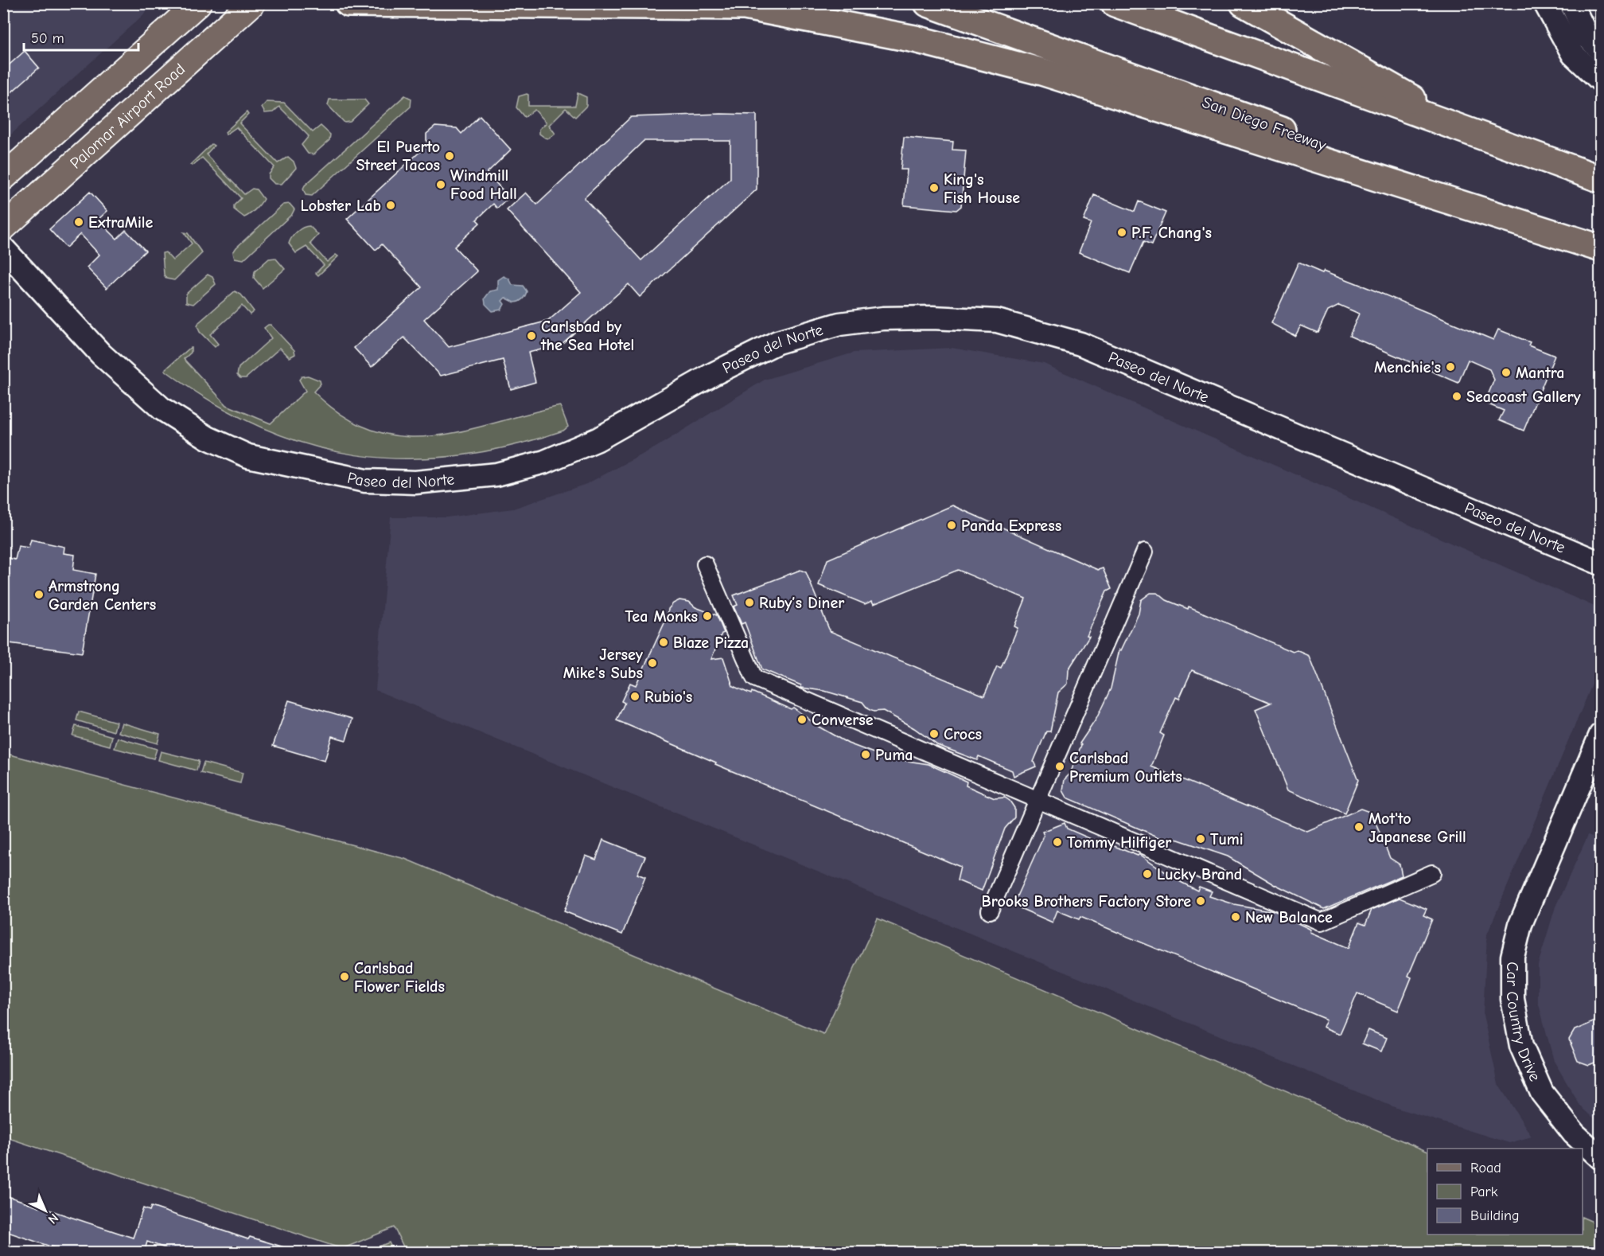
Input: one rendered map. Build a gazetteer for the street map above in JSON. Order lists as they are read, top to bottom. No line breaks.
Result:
{"streets":{"highway":["San Diego Freeway"],"main road":["Palomar Airport Road","Paseo del Norte","Car Country Drive"]},"places":["El Puerto Street Tacos","Windmill Food Hall","King's Fish House","Lobster Lab","ExtraMile","P.F. Chang's","Carlsbad by the Sea Hotel","Menchie's","Mantra","Seacoast Gallery","Panda Express","Armstrong Garden Centers","Ruby’s Diner","Tea Monks","Blaze Pizza","Jersey Mike's Subs","Rubio's","Converse","Crocs","Puma","Carlsbad Premium Outlets","Mot'to Japanese Grill","Tumi","Tommy Hilfiger","Lucky Brand","Brooks Brothers Factory Store","New Balance","Carlsbad Flower Fields"],"legend":["Road","Park","Building"],"scale_bar":"50 m","north":"bottom right"}
